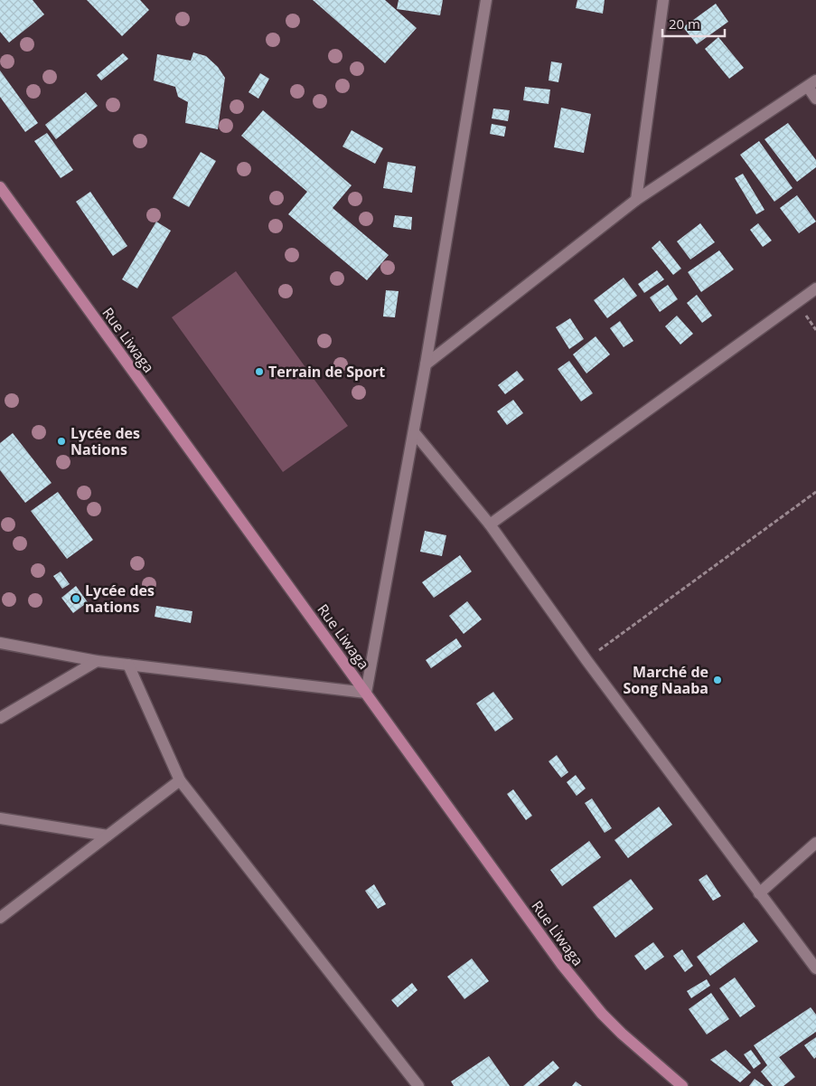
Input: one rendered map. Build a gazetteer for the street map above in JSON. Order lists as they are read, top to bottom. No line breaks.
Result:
{"streets":{"main road":["Rue Liwaga"]},"places":["Terrain de Sport","Lycée des Nations","Lycée des nations","Marché de Song Naaba"],"scale_bar":"20 m"}
